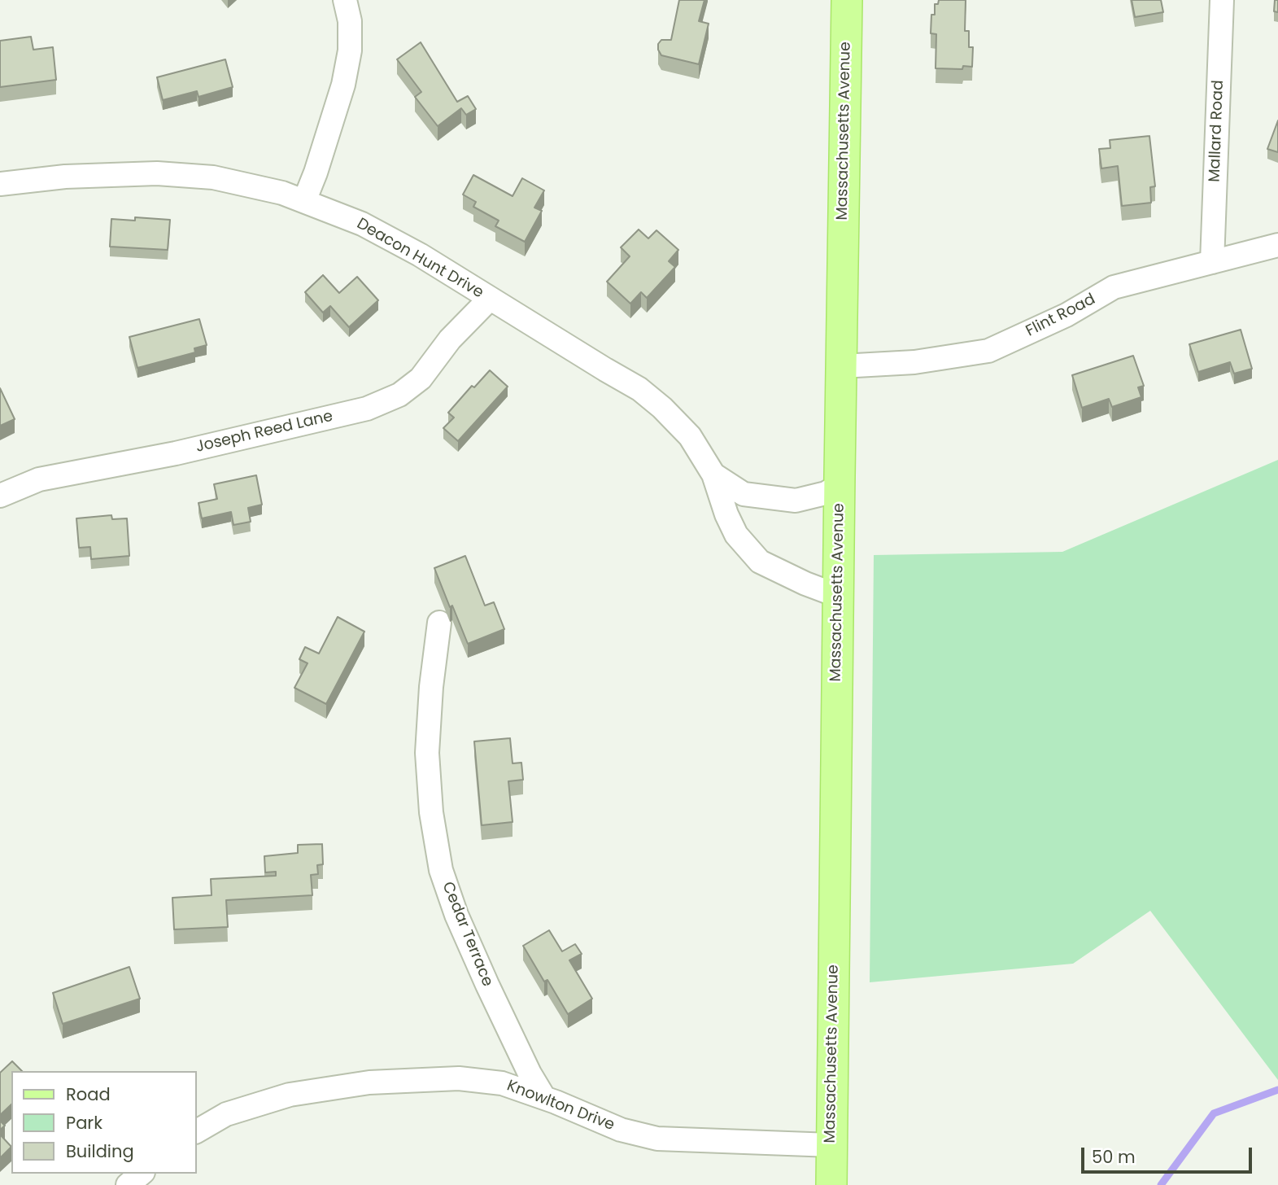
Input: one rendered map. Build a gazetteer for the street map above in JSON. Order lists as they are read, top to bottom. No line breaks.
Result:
{"streets":{"main road":["Massachusetts Avenue"],"street":["Mallard Road","Deacon Hunt Drive","Flint Road","Joseph Reed Lane","Cedar Terrace","Knowlton Drive"]},"crossings":[["Massachusetts Avenue","Deacon Hunt Drive"],["Massachusetts Avenue","Flint Road"],["Massachusetts Avenue","Knowlton Drive"],["Mallard Road","Flint Road"],["Deacon Hunt Drive","Joseph Reed Lane"],["Cedar Terrace","Knowlton Drive"]],"legend":["Road","Park","Building"],"scale_bar":"50 m"}
